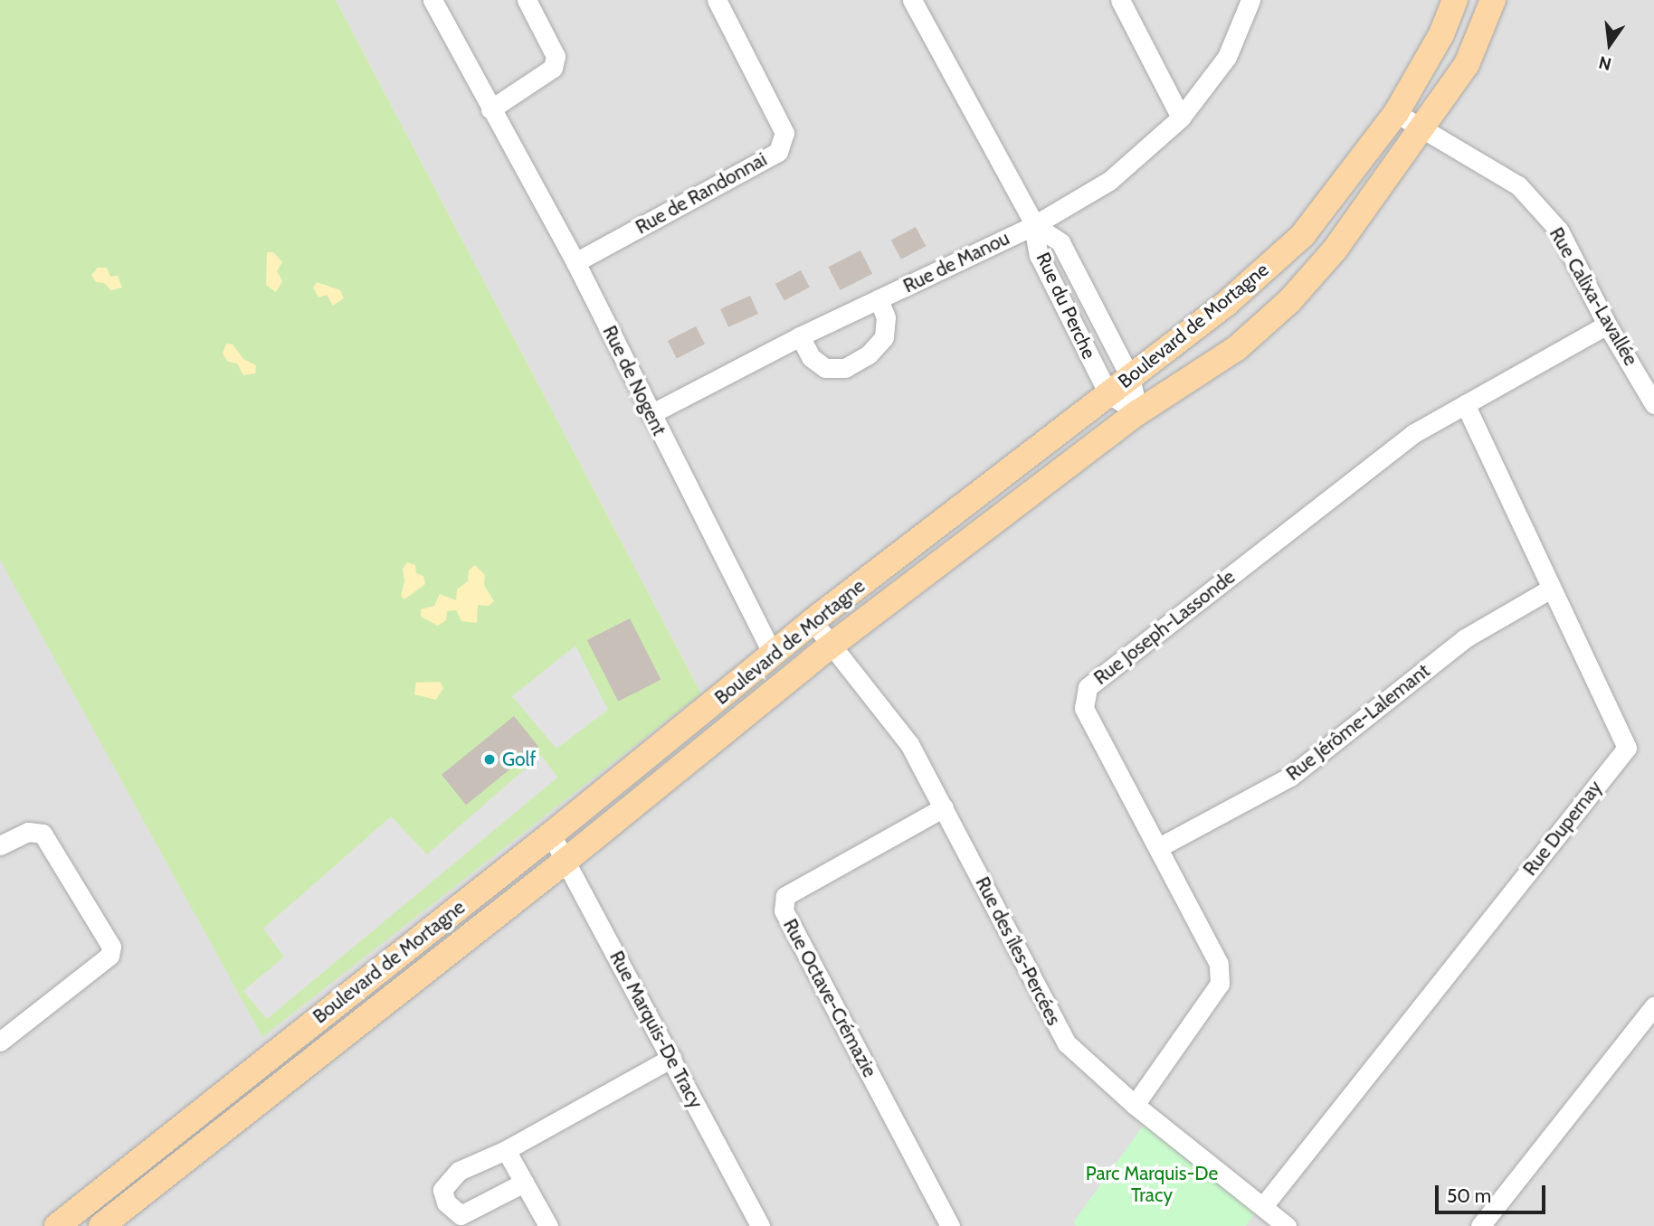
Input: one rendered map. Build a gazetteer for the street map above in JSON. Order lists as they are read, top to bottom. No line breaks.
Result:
{"streets":{"main road":["Boulevard de Mortagne"],"street":["Rue de Randonnai","Rue de Manou","Rue Calixa-Lavallée","Rue du Perche","Rue de Nogent","Rue Joseph-Lassonde","Rue Jérôme-Lalemant","Rue Dupernay","Rue des îles-Percées","Rue Octave-Crémazie","Rue Marquis-De Tracy"]},"crossings":[["Rue de Randonnai","Rue de Nogent"],["Rue de Manou","Rue du Perche"],["Rue de Manou","Rue de Nogent"],["Rue Calixa-Lavallée","Boulevard de Mortagne"],["Rue Calixa-Lavallée","Rue Joseph-Lassonde"],["Rue du Perche","Boulevard de Mortagne"],["Boulevard de Mortagne","Rue de Nogent"],["Boulevard de Mortagne","Rue des îles-Percées"],["Boulevard de Mortagne","Rue Marquis-De Tracy"],["Rue Joseph-Lassonde","Rue Jérôme-Lalemant"],["Rue Joseph-Lassonde","Rue Dupernay"],["Rue Joseph-Lassonde","Rue des îles-Percées"],["Rue Jérôme-Lalemant","Rue Dupernay"],["Rue Dupernay","Rue des îles-Percées"],["Rue des îles-Percées","Rue Octave-Crémazie"]],"parks":["Parc Marquis-De Tracy"],"places":["Golf"],"scale_bar":"50 m","north":"bottom"}
